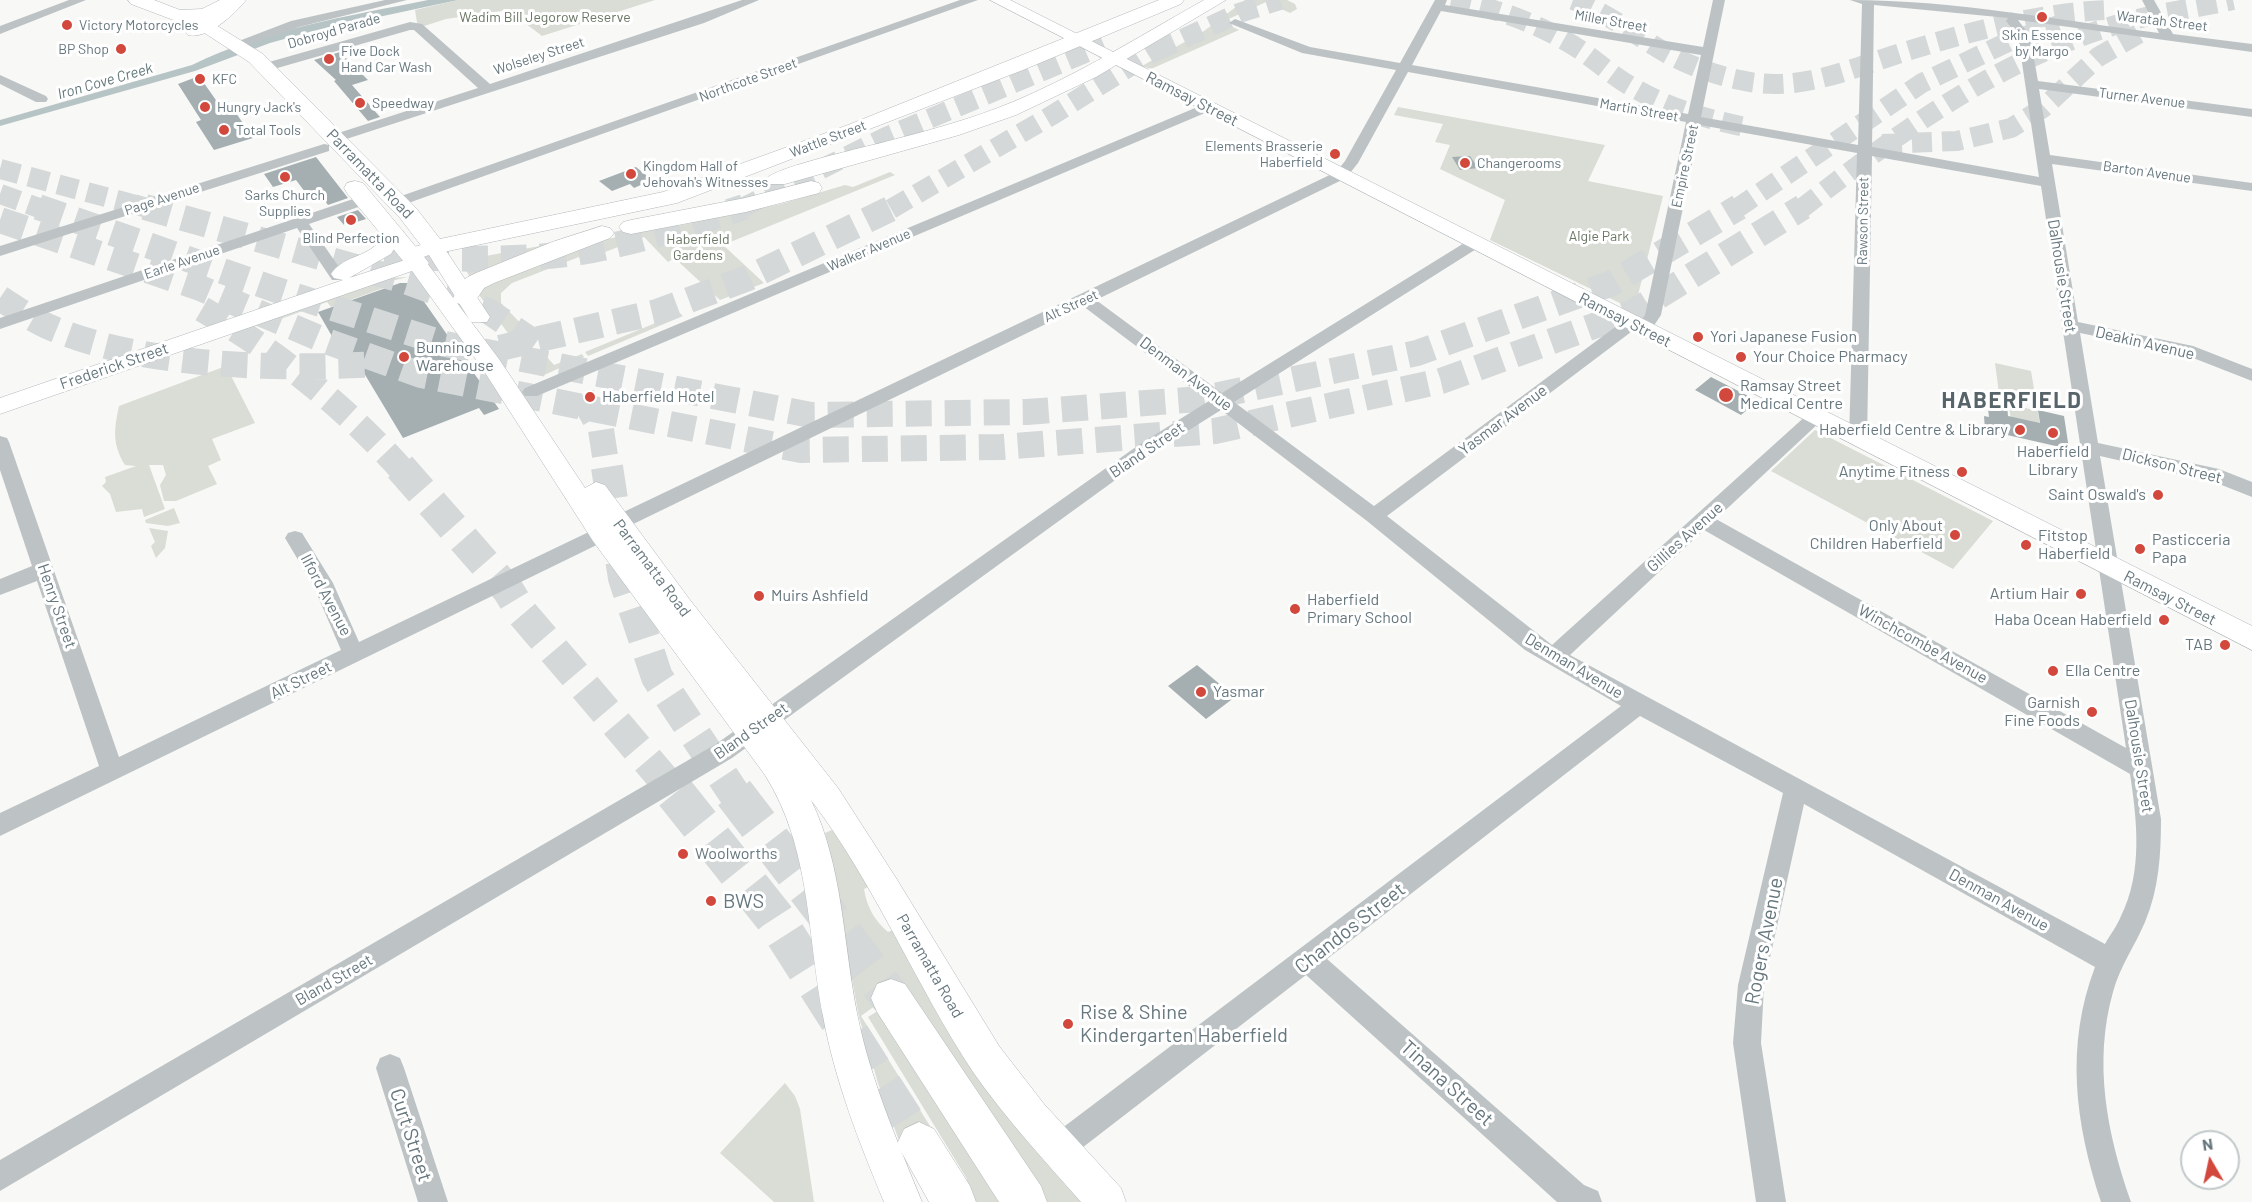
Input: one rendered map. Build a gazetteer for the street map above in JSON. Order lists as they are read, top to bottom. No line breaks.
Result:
{"streets":{"highway":["Wattle Street","Parramatta Road"],"main road":["Ramsay Street","Frederick Street"],"street":["Miller Street","Waratah Street","Dobroyd Parade","Wolseley Street","Northcote Street","Turner Avenue","Martin Street","Empire Street","Barton Avenue","Page Avenue","Rawson Street","Walker Avenue","Earle Avenue","Dalhousie Street","Alt Street","Deakin Avenue","Denman Avenue","Yasmar Avenue","Bland Street","Dickson Street","Gillies Avenue","Ilford Avenue","Henry Street","Winchcombe Avenue","Chandos Street","Rogers Avenue","Tinana Street","Curt Street"]},"crossings":[["Miller Street","Empire Street"],["Miller Street","Alt Street"],["Waratah Street","Rawson Street"],["Waratah Street","Dalhousie Street"],["Dobroyd Parade","Wolseley Street"],["Dobroyd Parade","Parramatta Road"],["Wolseley Street","Parramatta Road"],["Wolseley Street","Page Avenue"],["Turner Avenue","Dalhousie Street"],["Ramsay Street","Wattle Street"],["Ramsay Street","Empire Street"],["Ramsay Street","Rawson Street"],["Ramsay Street","Walker Avenue"],["Ramsay Street","Dalhousie Street"],["Ramsay Street","Alt Street"],["Ramsay Street","Yasmar Avenue"],["Ramsay Street","Bland Street"],["Ramsay Street","Gillies Avenue"],["Martin Street","Empire Street"],["Martin Street","Rawson Street"],["Martin Street","Dalhousie Street"],["Martin Street","Alt Street"],["Wattle Street","Parramatta Road"],["Wattle Street","Frederick Street"],["Empire Street","Yasmar Avenue"],["Barton Avenue","Dalhousie Street"],["Parramatta Road","Page Avenue"],["Parramatta Road","Walker Avenue"],["Parramatta Road","Earle Avenue"],["Parramatta Road","Alt Street"],["Parramatta Road","Frederick Street"],["Parramatta Road","Bland Street"],["Parramatta Road","Chandos Street"],["Dalhousie Street","Deakin Avenue"],["Dalhousie Street","Denman Avenue"],["Dalhousie Street","Dickson Street"],["Dalhousie Street","Winchcombe Avenue"],["Alt Street","Denman Avenue"],["Alt Street","Ilford Avenue"],["Alt Street","Henry Street"],["Denman Avenue","Yasmar Avenue"],["Denman Avenue","Bland Street"],["Denman Avenue","Gillies Avenue"],["Denman Avenue","Chandos Street"],["Denman Avenue","Rogers Avenue"],["Gillies Avenue","Winchcombe Avenue"],["Chandos Street","Tinana Street"]],"districts":["HABERFIELD"],"water":["Iron Cove Creek"],"parks":["Wadim Bill Jegorow Reserve","Algie Park","Haberfield Gardens"],"places":["Skin Essence by Margo","Victory Motorcycles","BP Shop","Five Dock Hand Car Wash","KFC","Speedway","Hungry Jack's","Total Tools","Elements Brasserie Haberfield","Changerooms","Kingdom Hall of Jehovah's Witnesses","Sarks Church Supplies","Blind Perfection","Yori Japanese Fusion","Bunnings Warehouse","Your Choice Pharmacy","Ramsay Street Medical Centre","Haberfield Hotel","Haberfield Centre & Library","Haberfield Library","Anytime Fitness","Saint Oswald's","Only About Children Haberfield","Fitstop Haberfield","Pasticceria Papa","Artium Hair","Muirs Ashfield","Haberfield Primary School","Haba Ocean Haberfield","TAB","Ella Centre","Yasmar","Garnish Fine Foods","Woolworths","BWS","Rise & Shine Kindergarten Haberfield"],"north":"top"}
